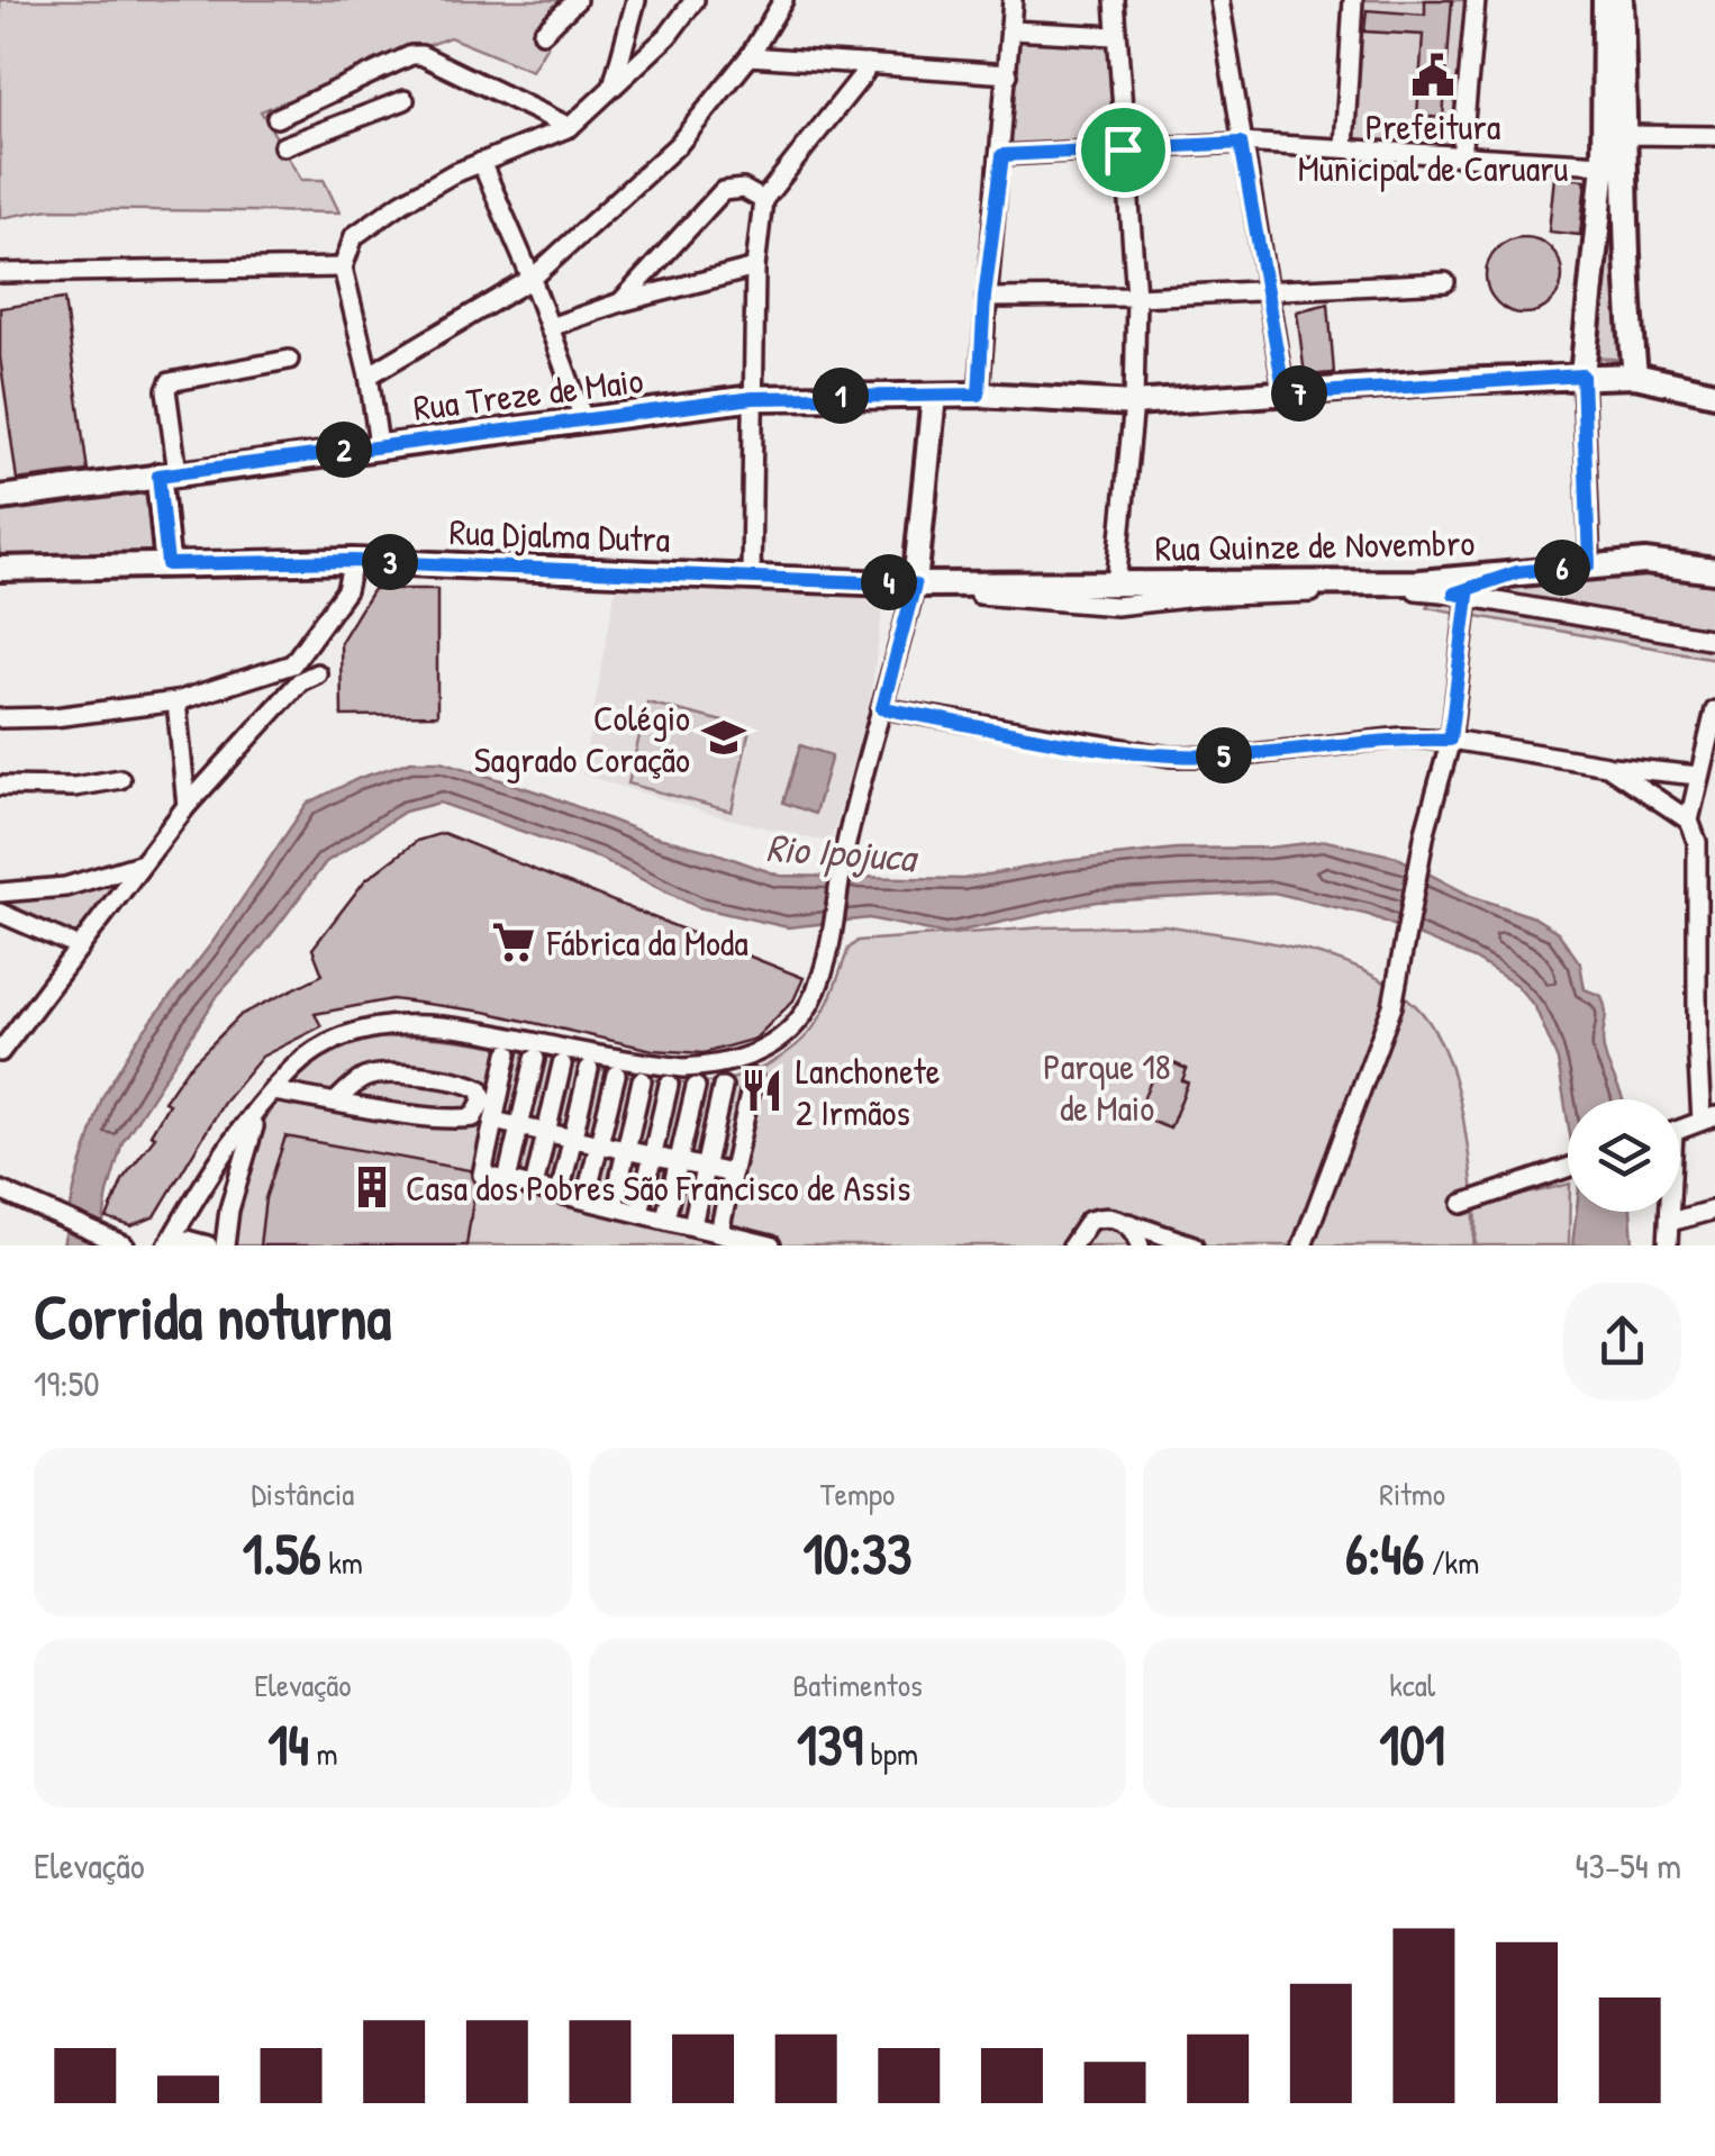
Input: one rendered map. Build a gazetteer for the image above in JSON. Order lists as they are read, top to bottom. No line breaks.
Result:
{"streets":{"main road":["Rua Treze de Maio","Rua Djalma Dutra","Rua Quinze de Novembro"]},"crossings":[["Rua Djalma Dutra","Rua Quinze de Novembro"]],"water":["Rio Ipojuca"],"parks":["Parque 18 de Maio"],"places":{"public building":["Prefeitura Municipal de Caruaru"],"school or university":["Colégio Sagrado Coração"],"supermarket":["Fábrica da Moda"],"restaurant":["Lanchonete 2 Irmãos"],"building":["Casa dos Pobres São Francisco de Assis"]},"page":{"pins":["7","1","2","3","6","4","5"],"heading":["Corrida noturna","19:50"],"stats":[["Distância","1.56 km"],["Tempo","10:33"],["Ritmo","6:46 /km"],["Elevação","14 m"],["Batimentos","139 bpm"],["kcal","101"]],"chart":["Elevação","43–54 m"]}}
